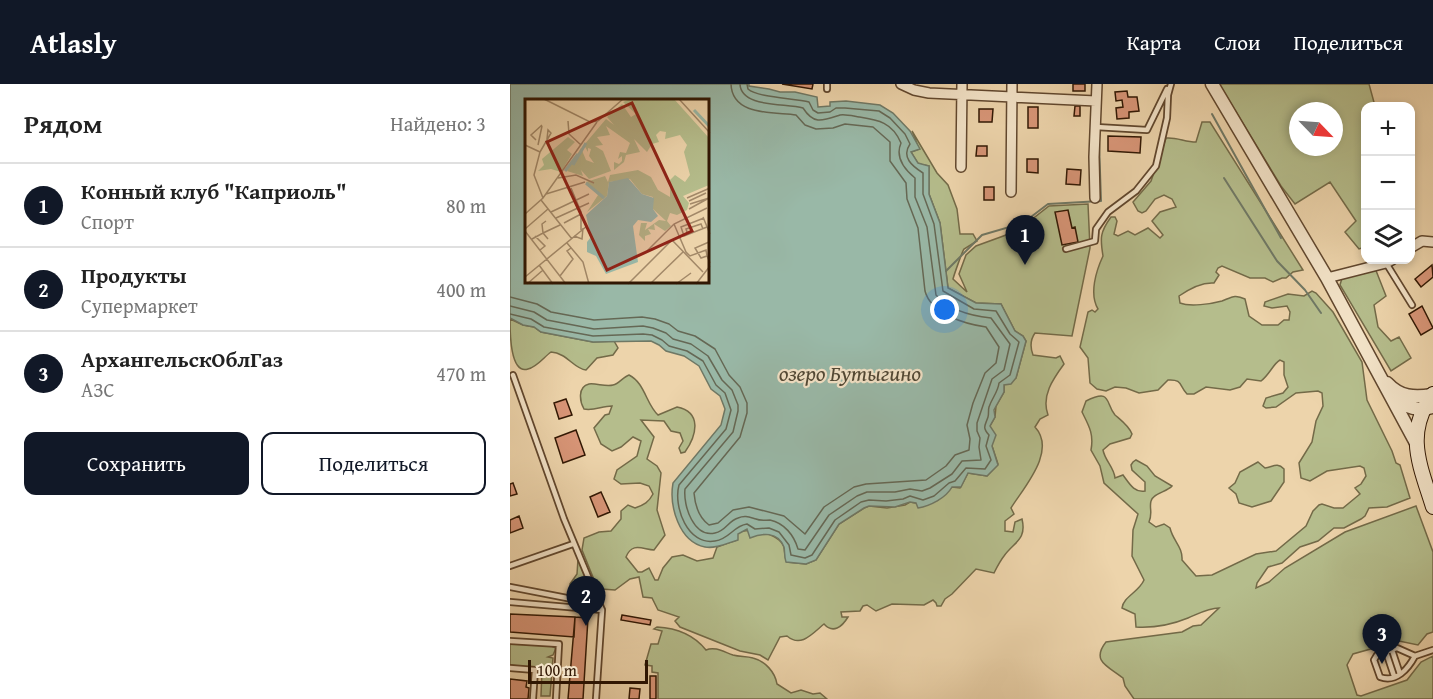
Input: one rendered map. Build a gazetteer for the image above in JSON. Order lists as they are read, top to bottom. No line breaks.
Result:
{"water":["озеро Бутыгино"],"scale_bar":"100 m","north":"bottom right","page":{"header":"Atlasly","nav":["Карта","Слои","Поделиться"],"heading":["Рядом","Найдено: 3"],"map_buttons":["+","−"],"list":[{"mark":"1","name":"Конный клуб \"Каприоль\"","note":"Спорт","value":"80 m"},{"mark":"2","name":"Продукты","note":"Супермаркет","value":"400 m"},{"mark":"3","name":"АрхангельскОблГаз","note":"АЗС","value":"470 m"}],"pins":["1","2","3"],"buttons":["Сохранить","Поделиться"],"scale":"100 m"}}
